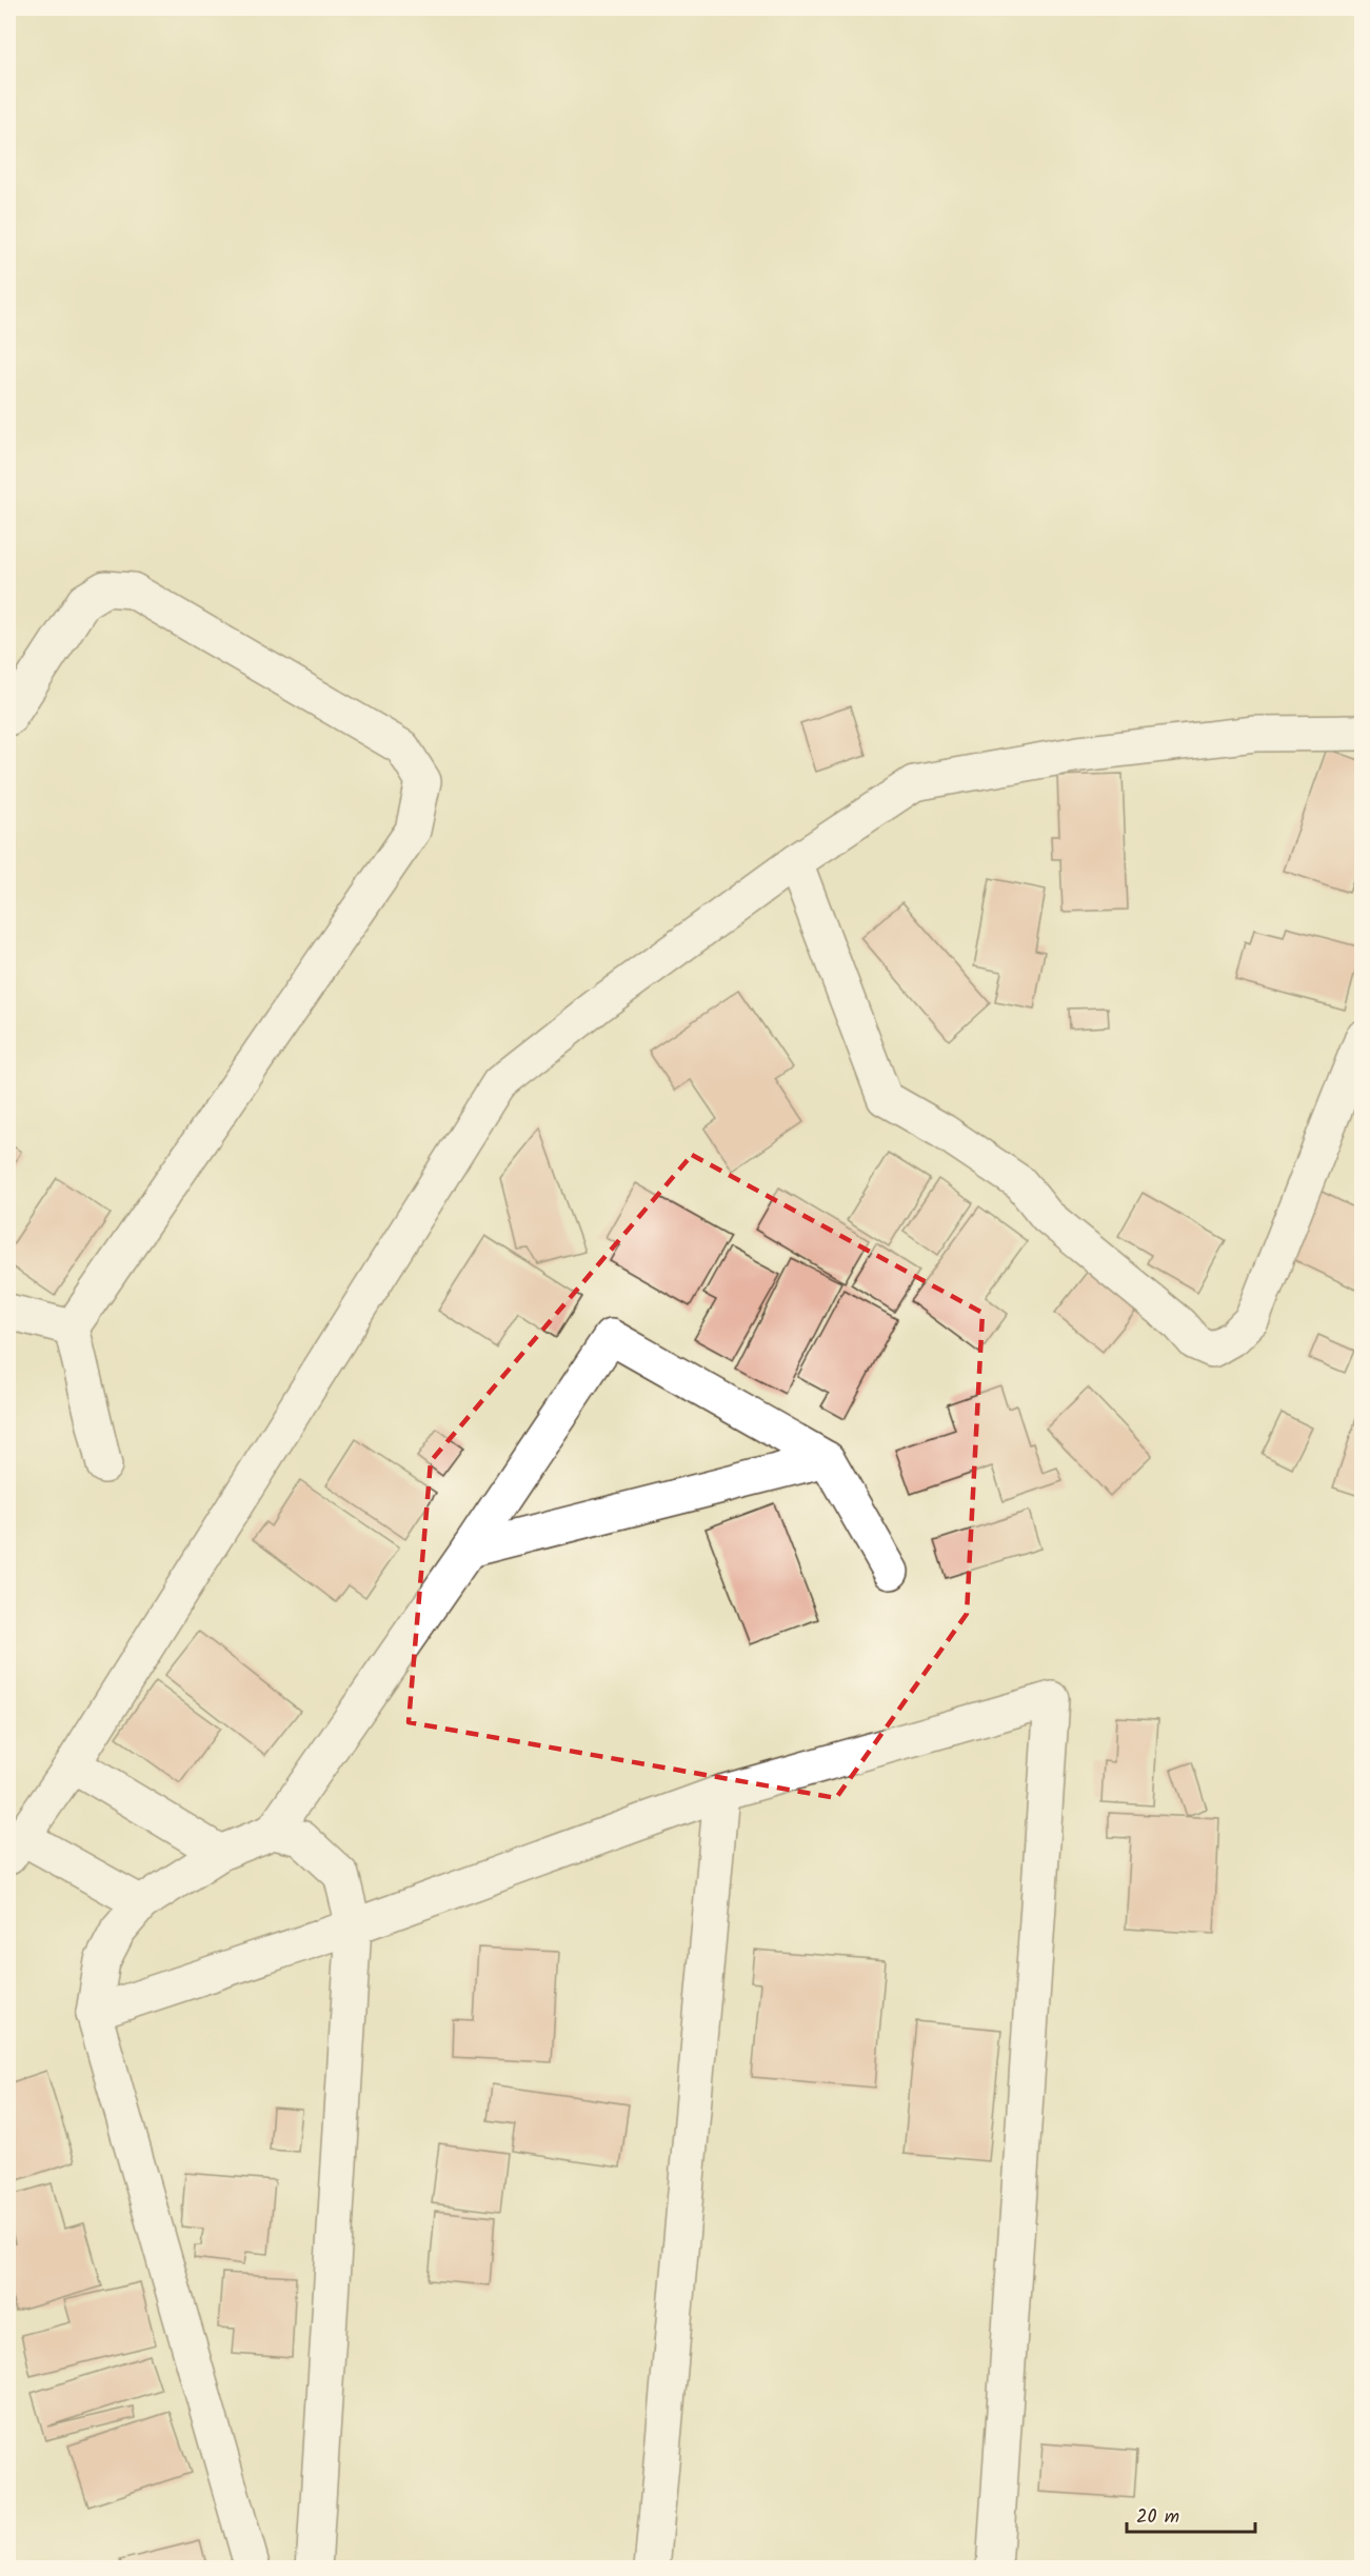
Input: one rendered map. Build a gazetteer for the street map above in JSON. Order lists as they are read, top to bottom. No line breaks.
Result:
{"scale_bar":"20 m"}
